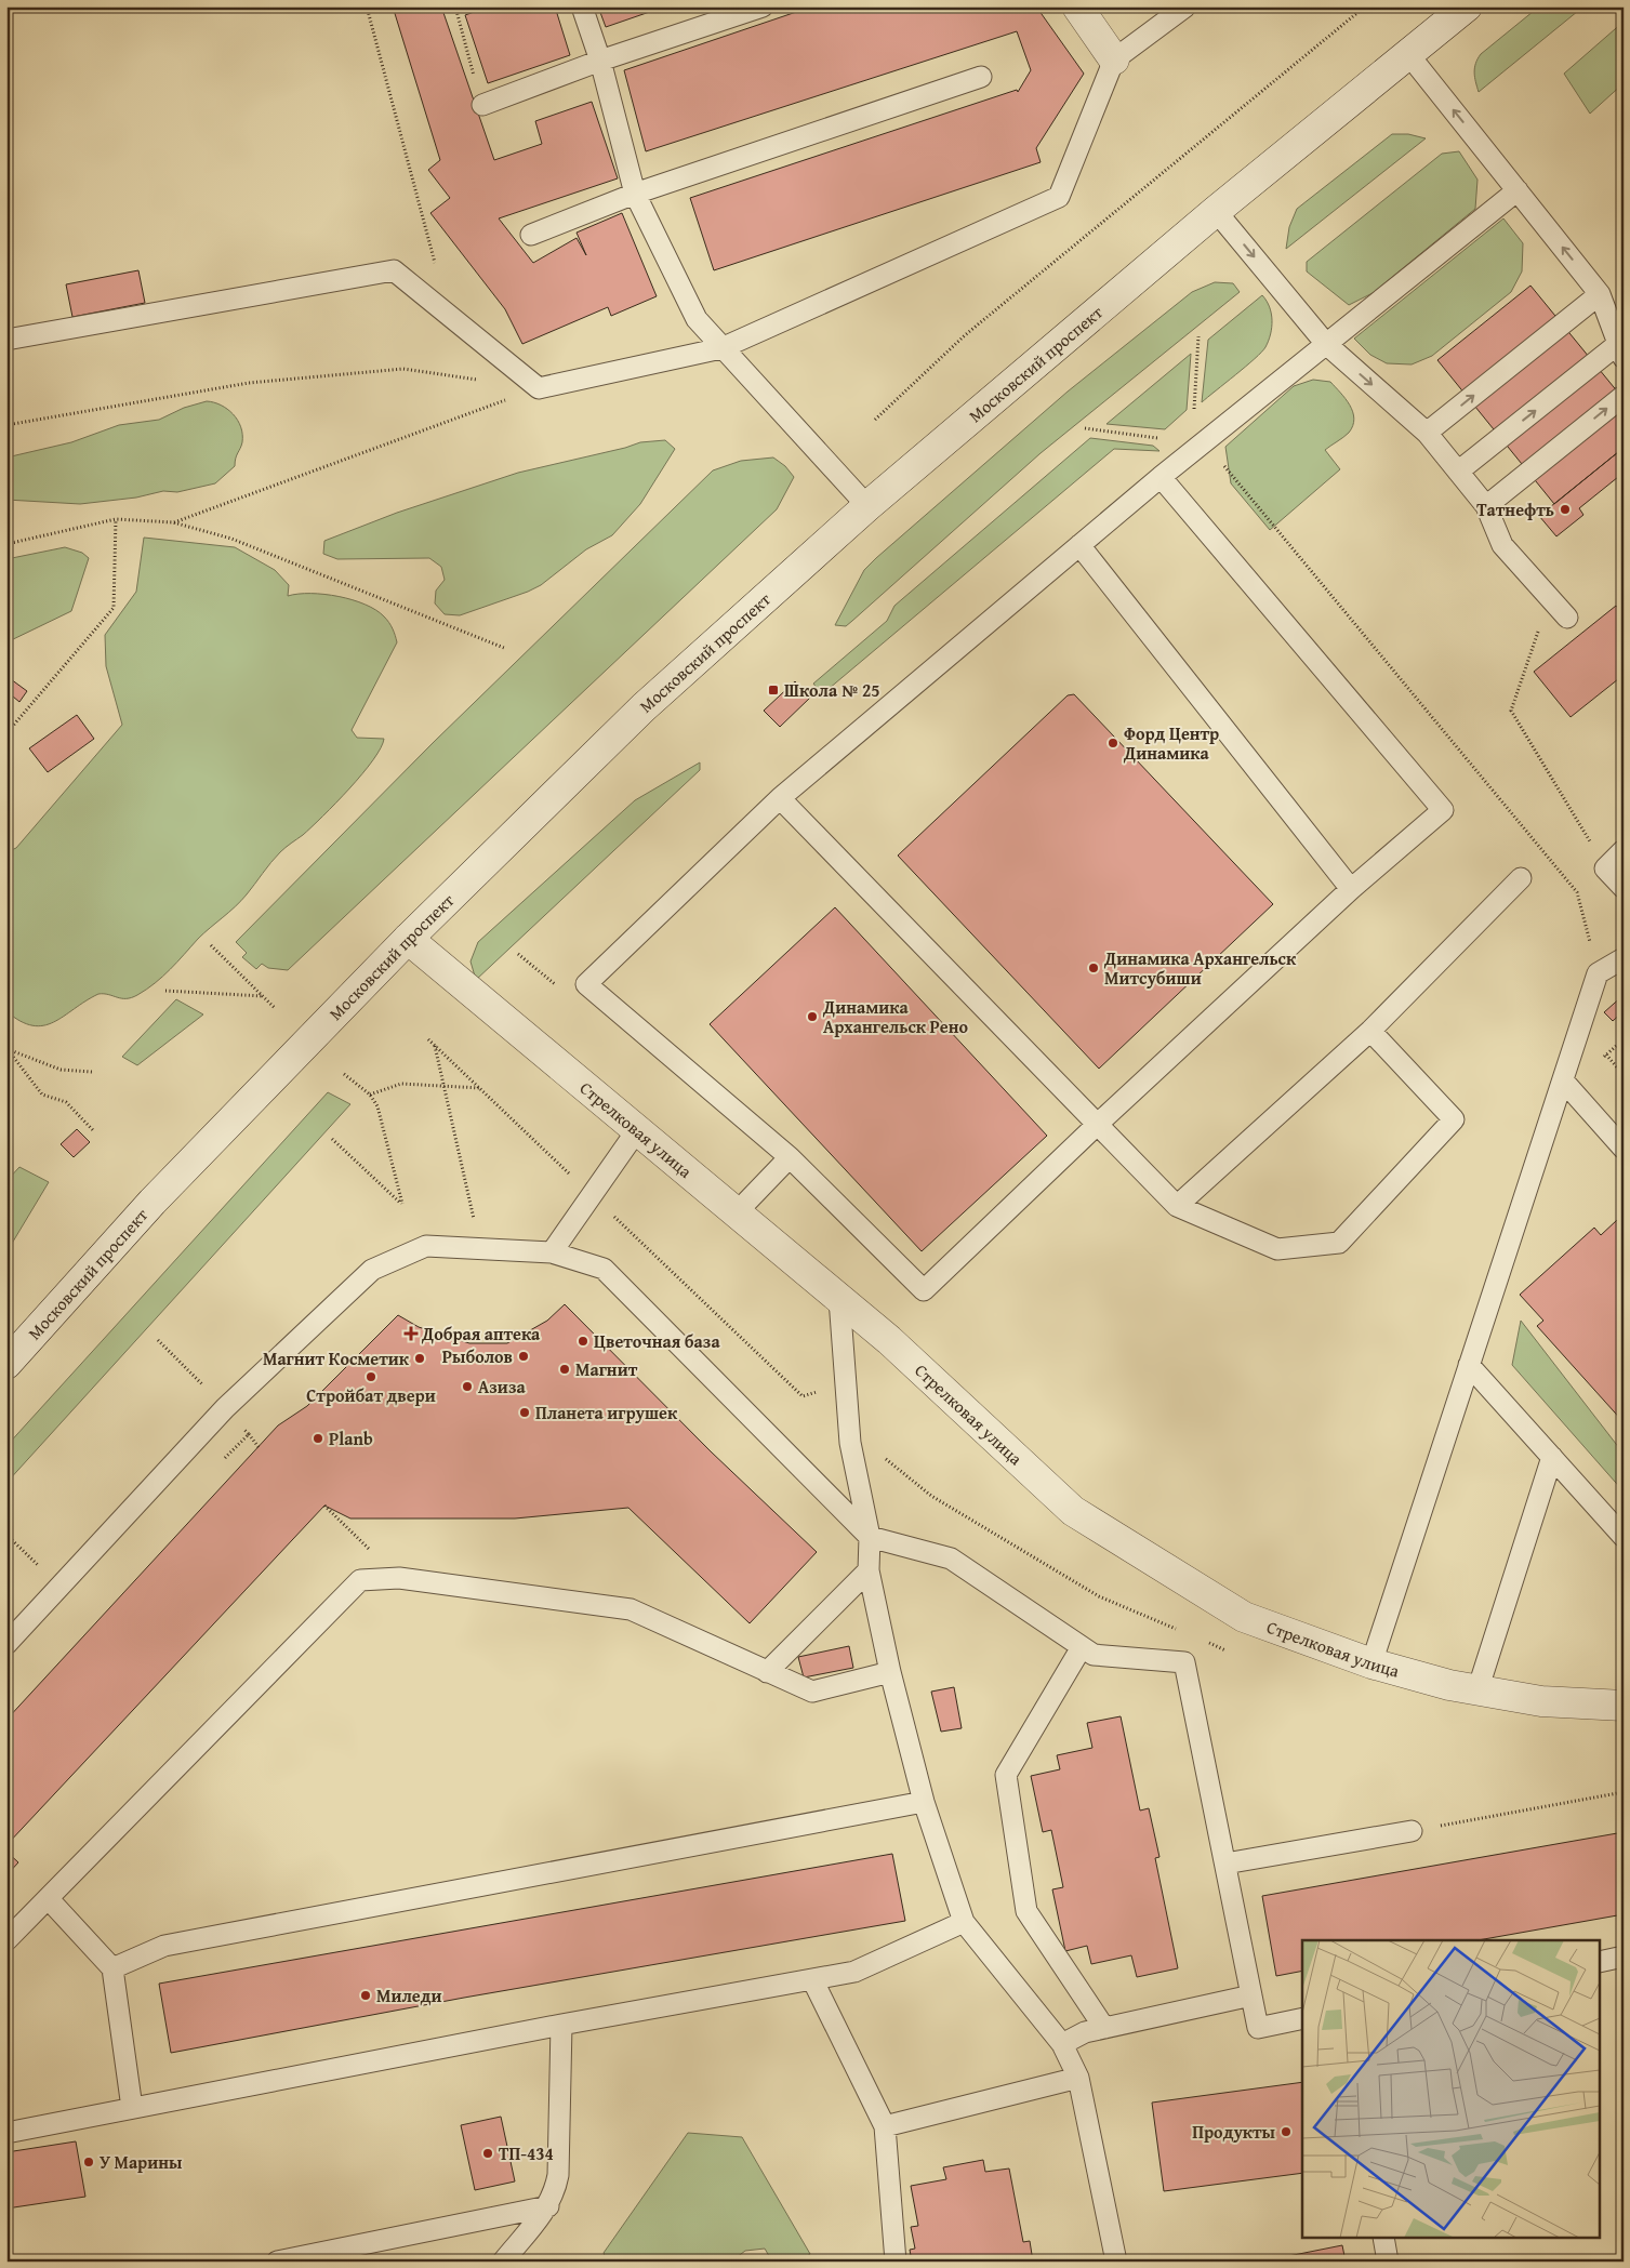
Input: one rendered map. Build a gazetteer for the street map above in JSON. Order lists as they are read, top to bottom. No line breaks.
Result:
{"streets":{"main road":["Московский проспект","Стрелковая улица"]},"crossings":[["Московский проспект","Стрелковая улица"]],"places":{"other":["Татнефть","Форд Центр Динамика","Динамика Архангельск Митсубиши","Динамика Архангельск Рено","Цветочная база","Рыболов","Магнит Косметик","Магнит","Стройбат двери","Азиза","Планета игрушек","Planb","Миледи","Продукты","ТП-434","У Марины"],"transit":["Школа № 25"],"health":["Добрая аптека"]}}
